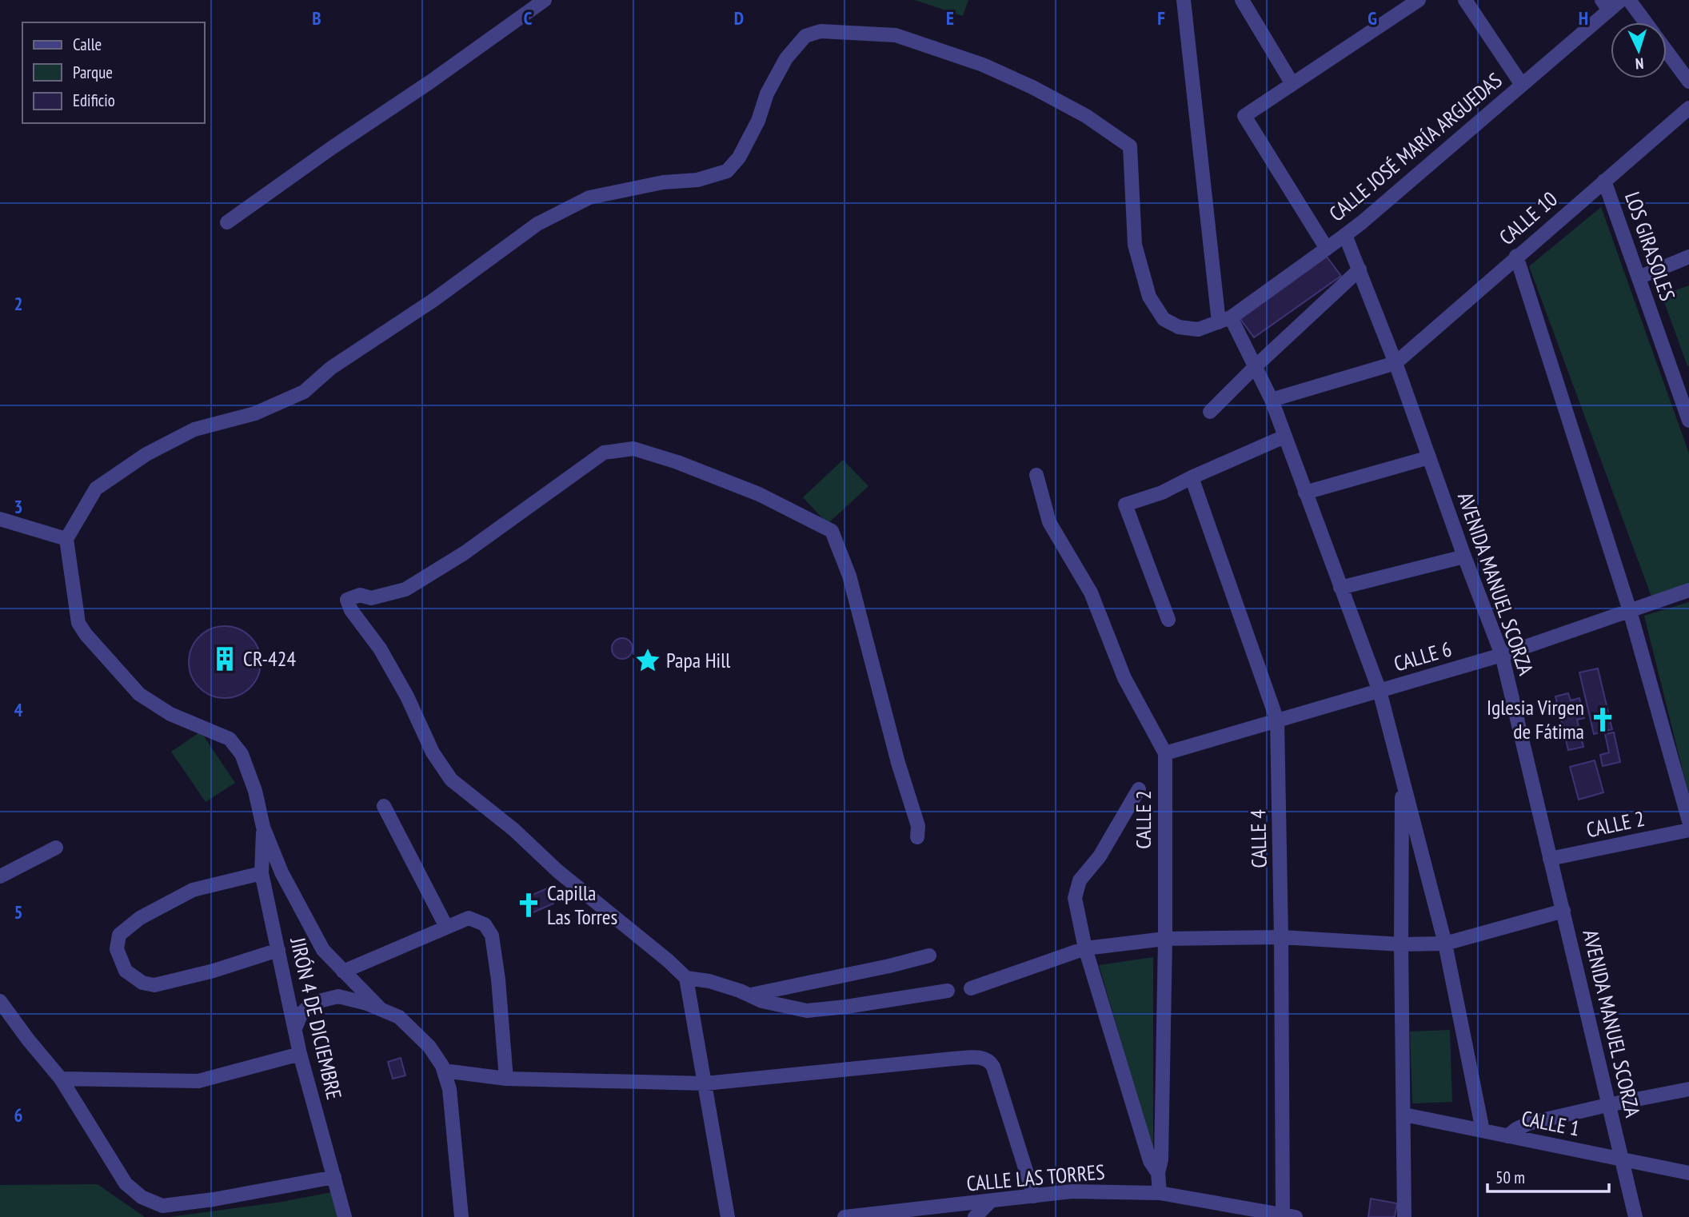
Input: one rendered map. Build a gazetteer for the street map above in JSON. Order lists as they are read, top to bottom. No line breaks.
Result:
{"streets":{"street":["CALLE JOSÉ MARÍA ARGUEDAS","CALLE 10","LOS GIRASOLES","AVENIDA MANUEL SCORZA","CALLE 6","CALLE 2","CALLE 4","JIRÓN 4 DE DICIEMBRE","CALLE 1","CALLE LAS TORRES"]},"crossings":[["CALLE JOSÉ MARÍA ARGUEDAS","AVENIDA MANUEL SCORZA"],["CALLE 10","LOS GIRASOLES"],["CALLE 10","AVENIDA MANUEL SCORZA"],["AVENIDA MANUEL SCORZA","CALLE 6"],["AVENIDA MANUEL SCORZA","CALLE 2"],["AVENIDA MANUEL SCORZA","CALLE 1"],["CALLE 6","CALLE 2"],["CALLE 6","CALLE 4"],["CALLE 2","CALLE LAS TORRES"],["CALLE 4","CALLE LAS TORRES"]],"places":{"building":["CR-424"],"place":["Papa Hill"],"church":["Iglesia Virgen de Fátima","Capilla Las Torres"]},"legend":["Calle","Parque","Edificio"],"scale_bar":"50 m","north":"bottom","grid":{"columns":["B","C","D","E","F","G","H"],"rows":["2","3","4","5","6"]}}
